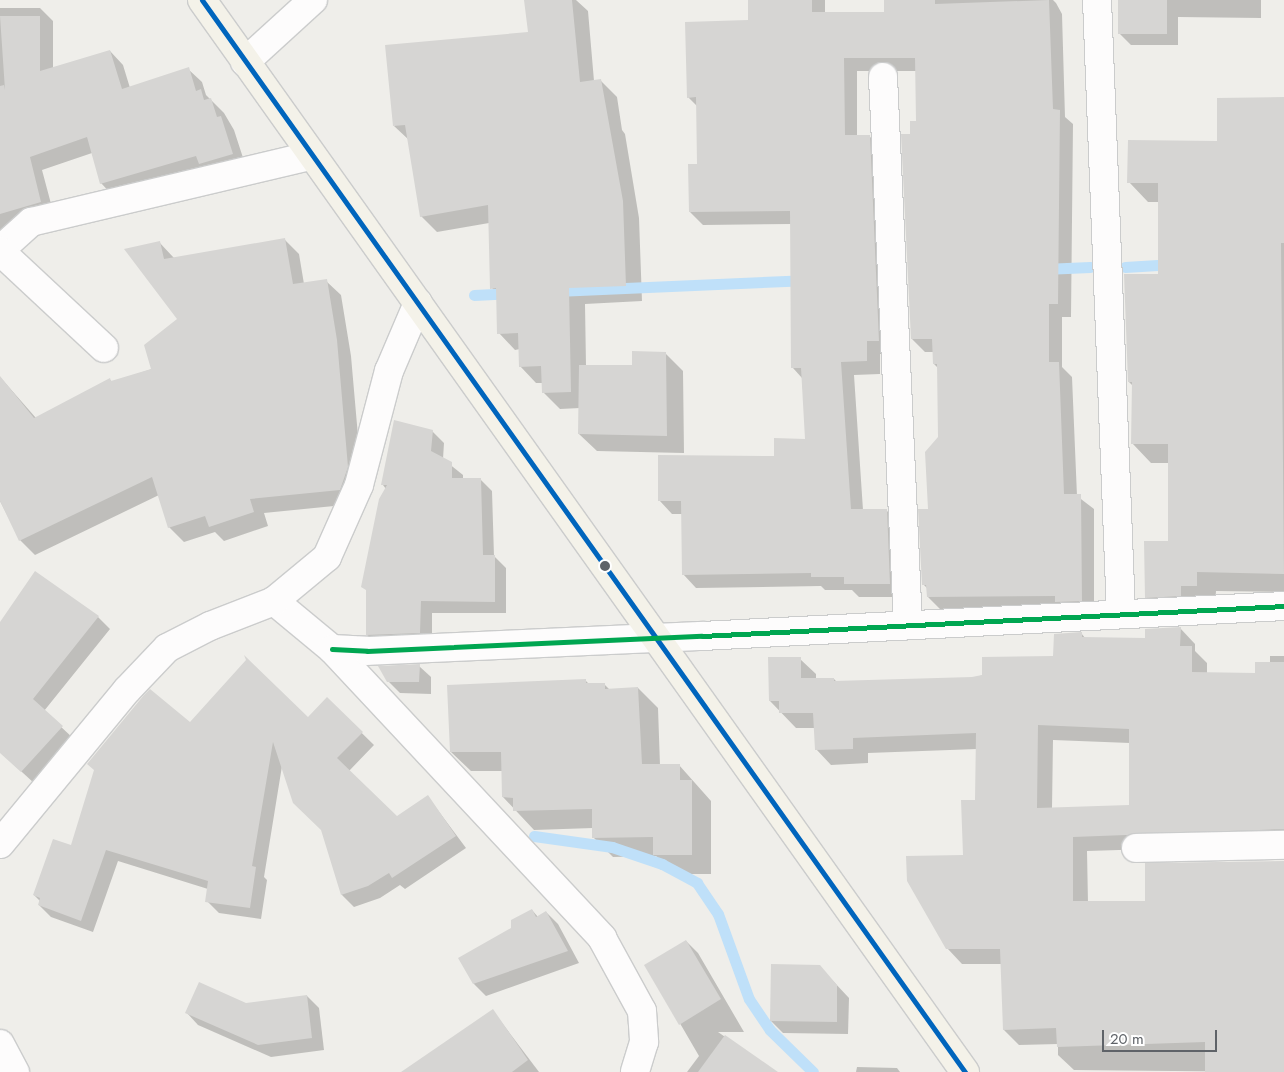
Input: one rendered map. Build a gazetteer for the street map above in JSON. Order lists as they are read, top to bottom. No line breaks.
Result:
{"scale_bar":"20 m"}
